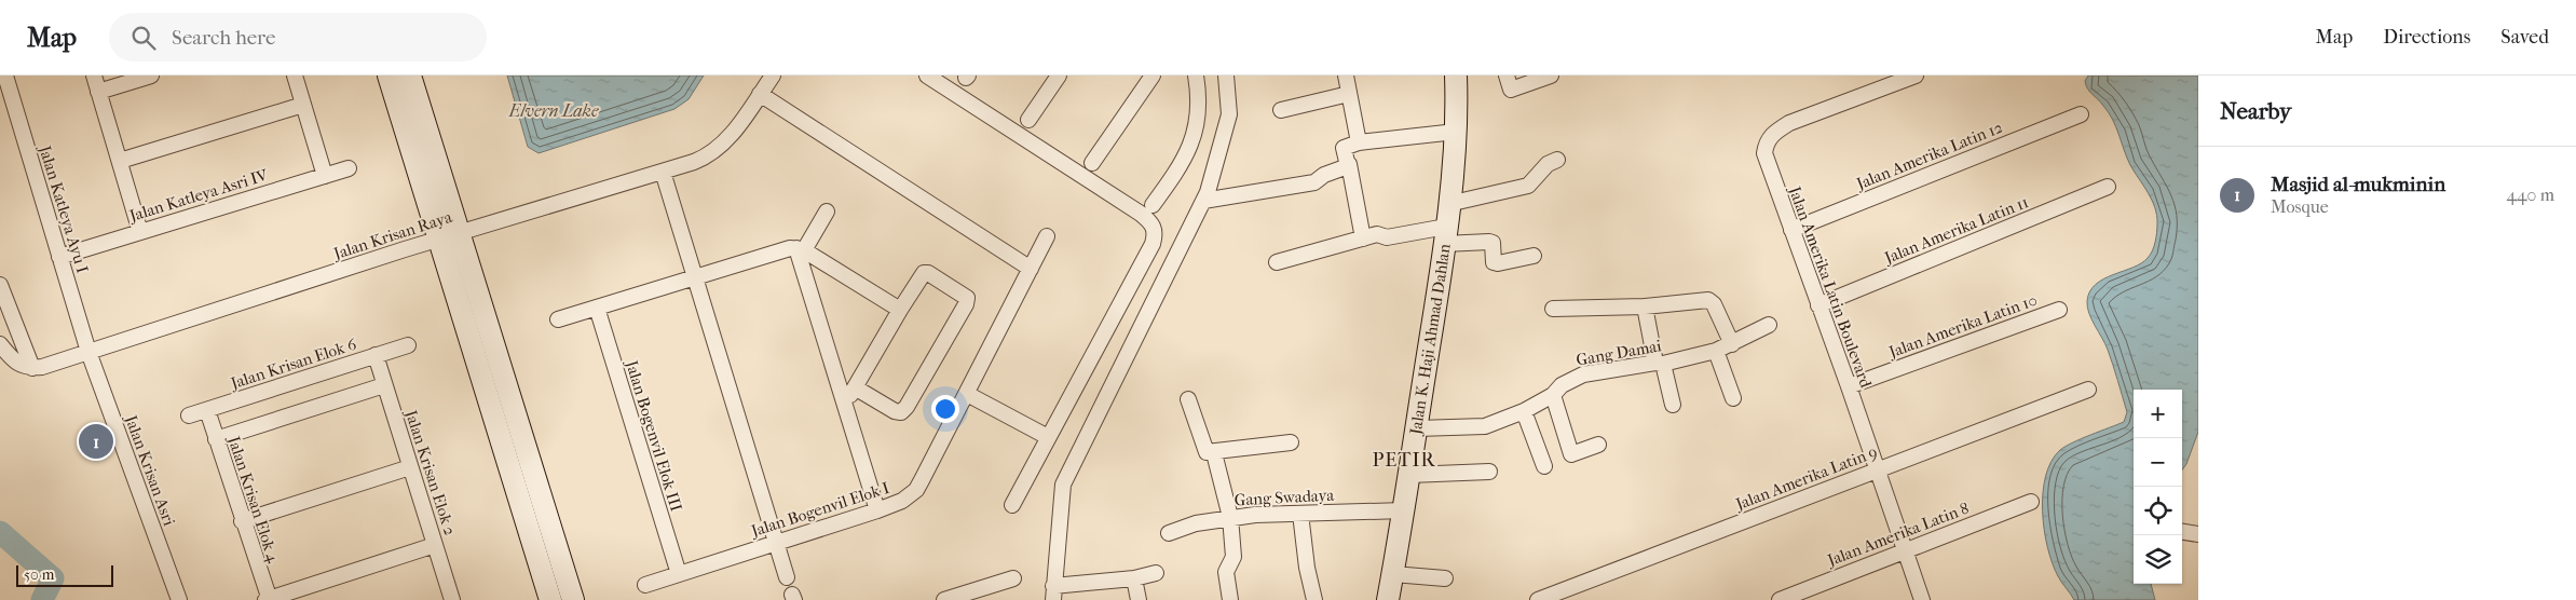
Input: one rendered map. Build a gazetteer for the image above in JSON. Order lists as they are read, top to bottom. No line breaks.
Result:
{"streets":{"street":["Jalan Amerika Latin 12","Jalan Katleya Asri IV","Jalan Katleya Ayu I","Jalan Amerika Latin 11","Jalan Krisan Raya","Jalan Amerika Latin Boulevard","Jalan Amerika Latin 10","Jalan K. Haji Ahmad Dahlan","Gang Damai","Jalan Krisan Elok 6","Jalan Bogenvil Elok III","Jalan Krisan Asri","Jalan Krisan Elok 2","Jalan Amerika Latin 9","Gang Swadaya","Jalan Krisan Elok 4","Jalan Bogenvil Elok I","Jalan Amerika Latin 8"]},"crossings":[["Jalan Amerika Latin 12","Jalan Amerika Latin Boulevard"],["Jalan Katleya Asri IV","Jalan Katleya Ayu I"],["Jalan Katleya Ayu I","Jalan Krisan Raya"],["Jalan Katleya Ayu I","Jalan Krisan Asri"],["Jalan Amerika Latin 11","Jalan Amerika Latin Boulevard"],["Jalan Krisan Raya","Jalan Krisan Asri"],["Jalan Amerika Latin Boulevard","Jalan Amerika Latin 10"],["Jalan Amerika Latin Boulevard","Jalan Amerika Latin 9"],["Jalan Amerika Latin Boulevard","Jalan Amerika Latin 8"],["Jalan K. Haji Ahmad Dahlan","Gang Damai"],["Jalan K. Haji Ahmad Dahlan","Gang Swadaya"],["Jalan Krisan Elok 6","Jalan Krisan Elok 2"],["Jalan Krisan Elok 6","Jalan Krisan Elok 4"],["Jalan Bogenvil Elok III","Jalan Bogenvil Elok I"]],"districts":["PETIR"],"water":["Elvern Lake"],"scale_bar":"50 m","page":{"header":"Map","search":"Search here","nav":["Map","Directions","Saved"],"heading":"Nearby","list":[{"mark":"1","name":"Masjid al-mukminin","note":"Mosque","value":"440 m"}],"map_buttons":["+","−"],"pins":"1","scale":"50 m"}}
